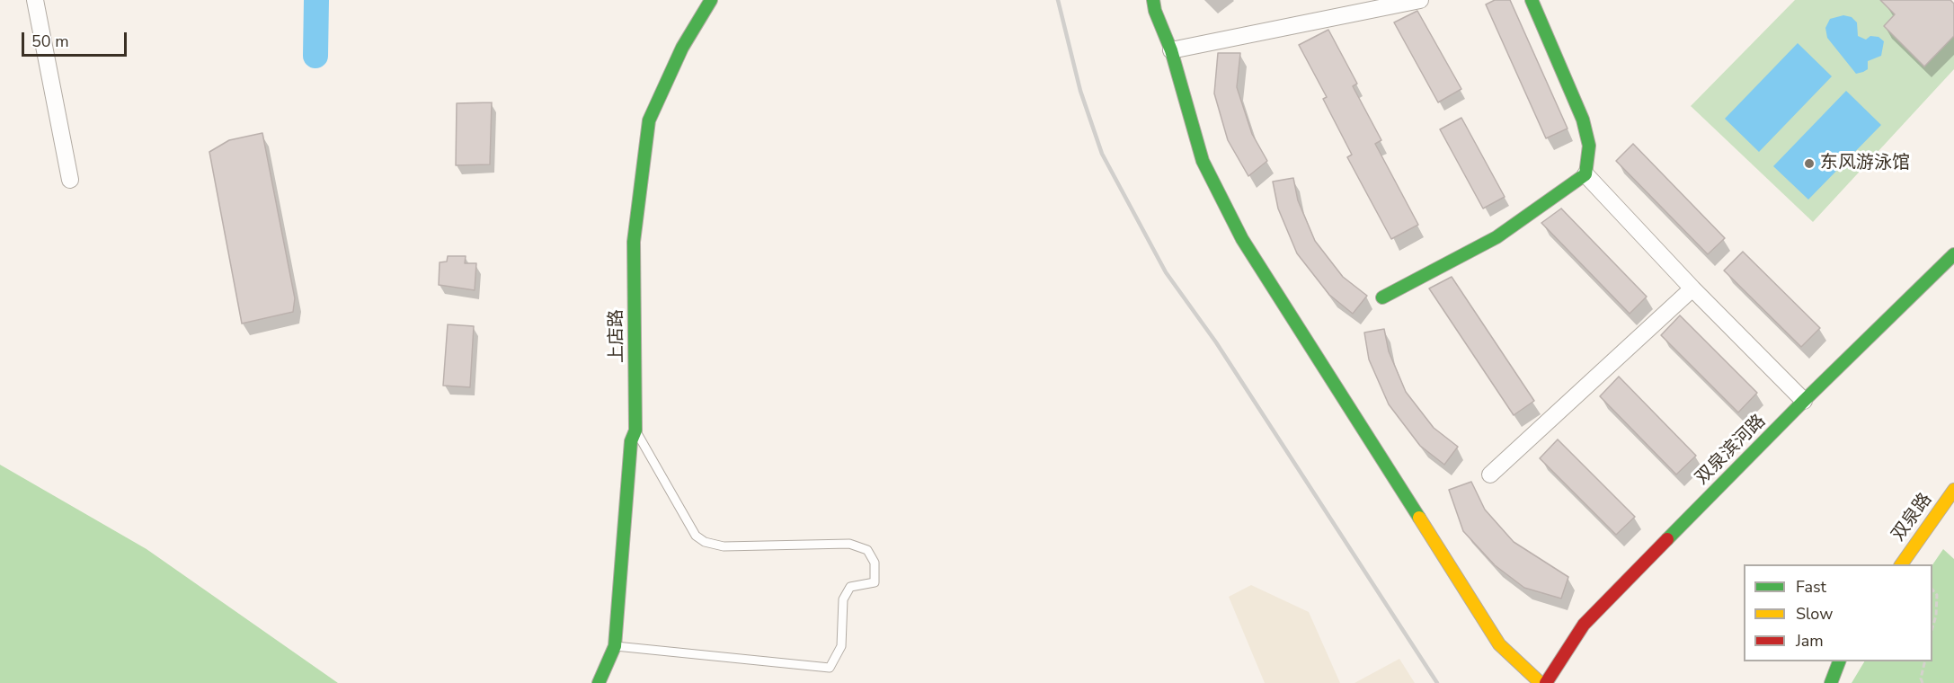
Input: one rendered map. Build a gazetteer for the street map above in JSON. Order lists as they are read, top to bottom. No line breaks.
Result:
{"streets":{"street":["上店路","双泉滨河路","双泉路"]},"places":["东风游泳馆"],"legend":["Fast","Slow","Jam"],"scale_bar":"50 m"}
